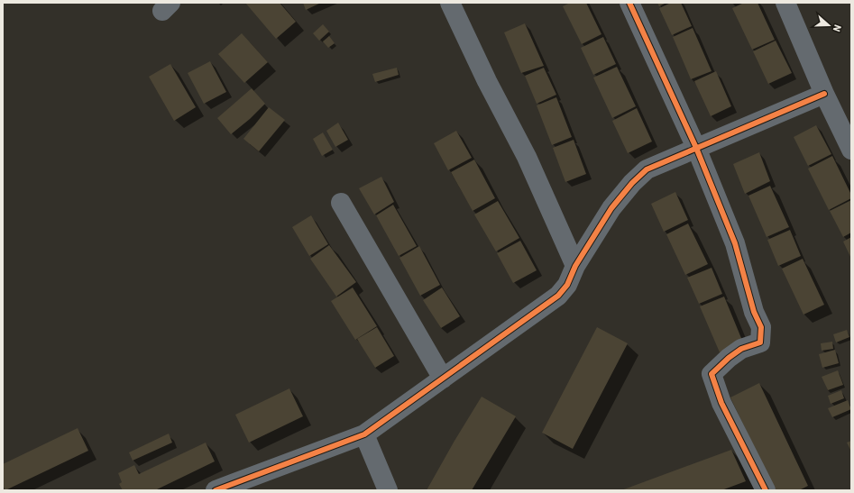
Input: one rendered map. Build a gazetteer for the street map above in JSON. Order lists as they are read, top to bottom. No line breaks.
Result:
{"north":"right"}
